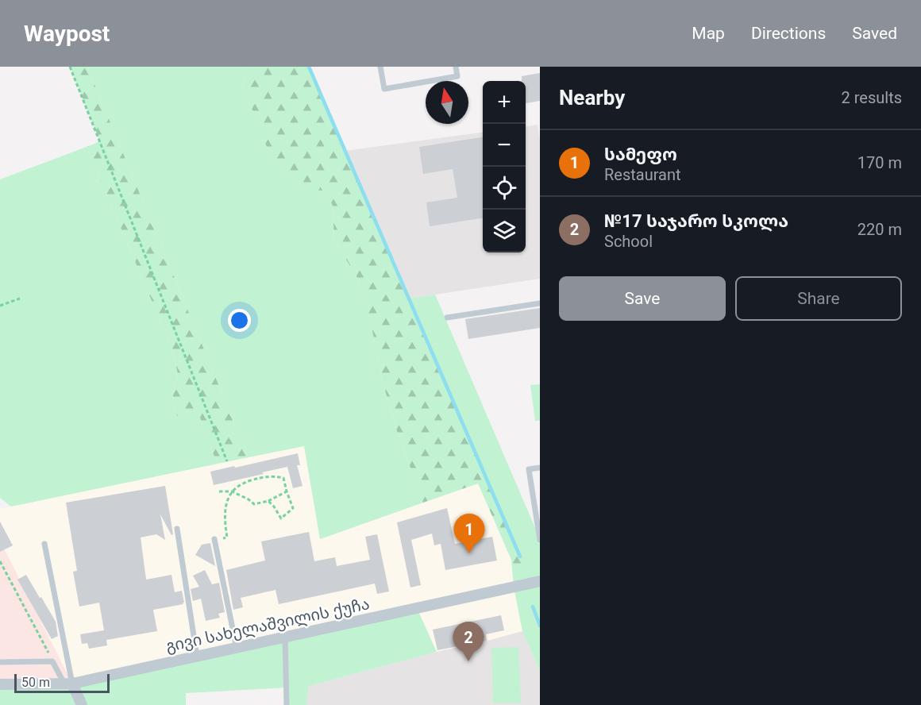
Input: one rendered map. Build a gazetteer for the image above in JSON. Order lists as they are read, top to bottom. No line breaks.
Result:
{"streets":{"street":["გივი სახელაშვილის ქუჩა"]},"scale_bar":"50 m","north":"top","page":{"header":"Waypost","nav":["Map","Directions","Saved"],"heading":["Nearby","2 results"],"map_buttons":["+","−"],"list":[{"mark":"1","name":"სამეფო","note":"Restaurant","value":"170 m"},{"mark":"2","name":"№17 საჯარო სკოლა","note":"School","value":"220 m"}],"buttons":["Save","Share"],"pins":["1","2"],"scale":"50 m"}}
